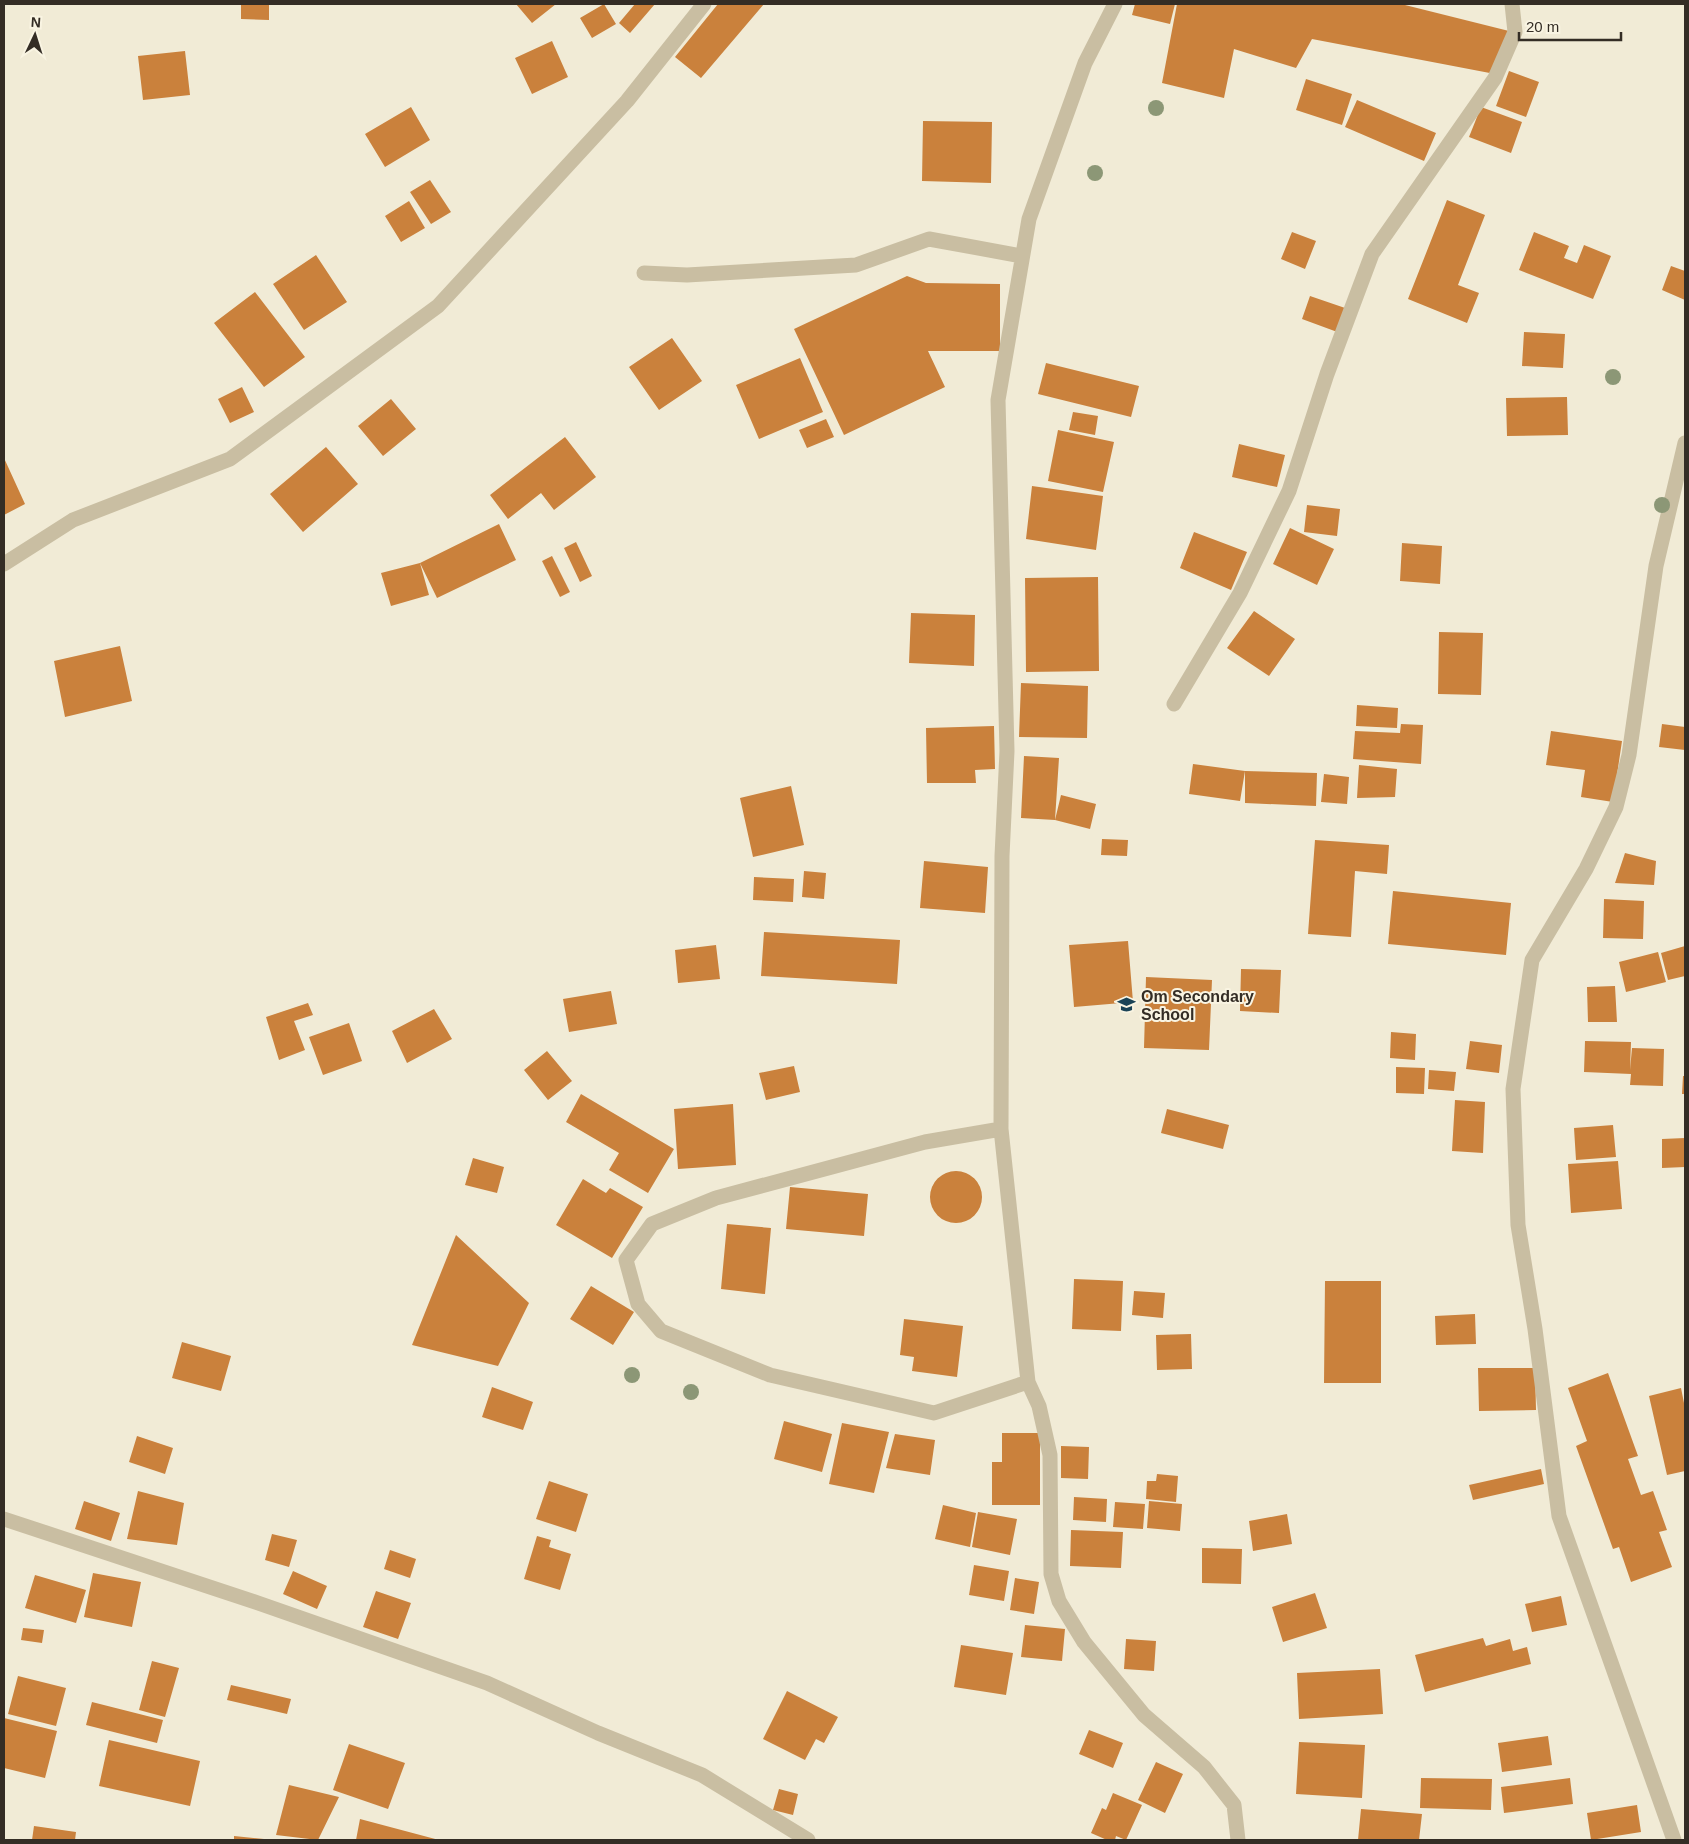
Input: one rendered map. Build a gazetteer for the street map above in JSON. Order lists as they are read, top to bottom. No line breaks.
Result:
{"places":{"school or university":["Om Secondary School"]},"scale_bar":"20 m","north":"top"}
